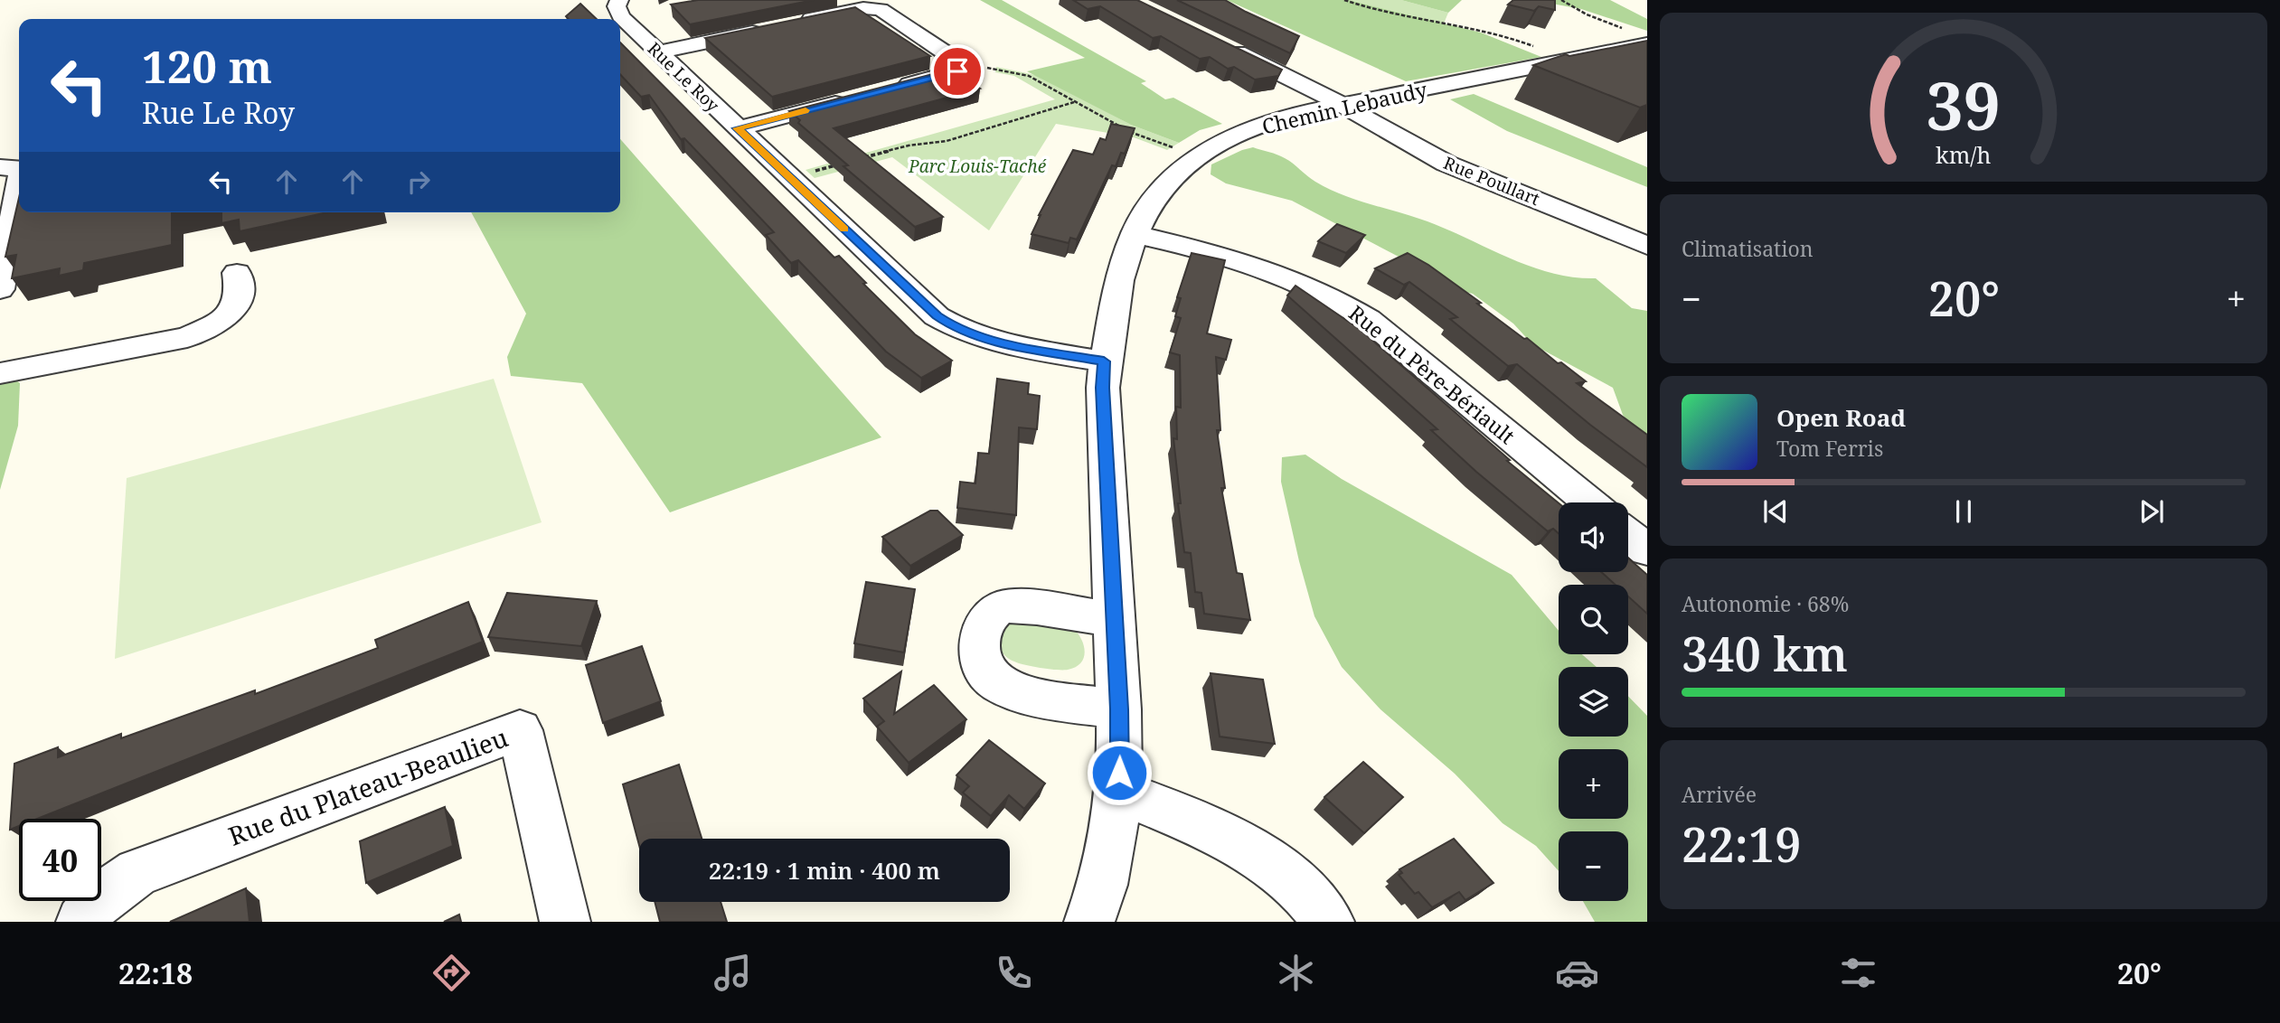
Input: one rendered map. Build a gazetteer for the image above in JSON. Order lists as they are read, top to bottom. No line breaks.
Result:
{"streets":{"street":["Rue Le Roy","Chemin Lebaudy","Rue Poullart","Rue du Père-Bériault","Rue du Plateau-Beaulieu"]},"crossings":[["Rue Le Roy","Chemin Lebaudy"],["Chemin Lebaudy","Rue Poullart"],["Chemin Lebaudy","Rue du Père-Bériault"]],"parks":["Parc Louis-Taché"],"page":{"turn":["120 m","Rue Le Roy"],"tile":["Climatisation",["Autonomie · 68%","340 km"],["Arrivée","22:19"]],"heat":["−","20°","+"],"song":["Open Road","Tom Ferris"],"map_buttons":["+","−"],"limit":"40","trip":"22:19 · 1 min · 400 m","tabs":["22:18","20°"],"gauge":["39","km/h"]}}
